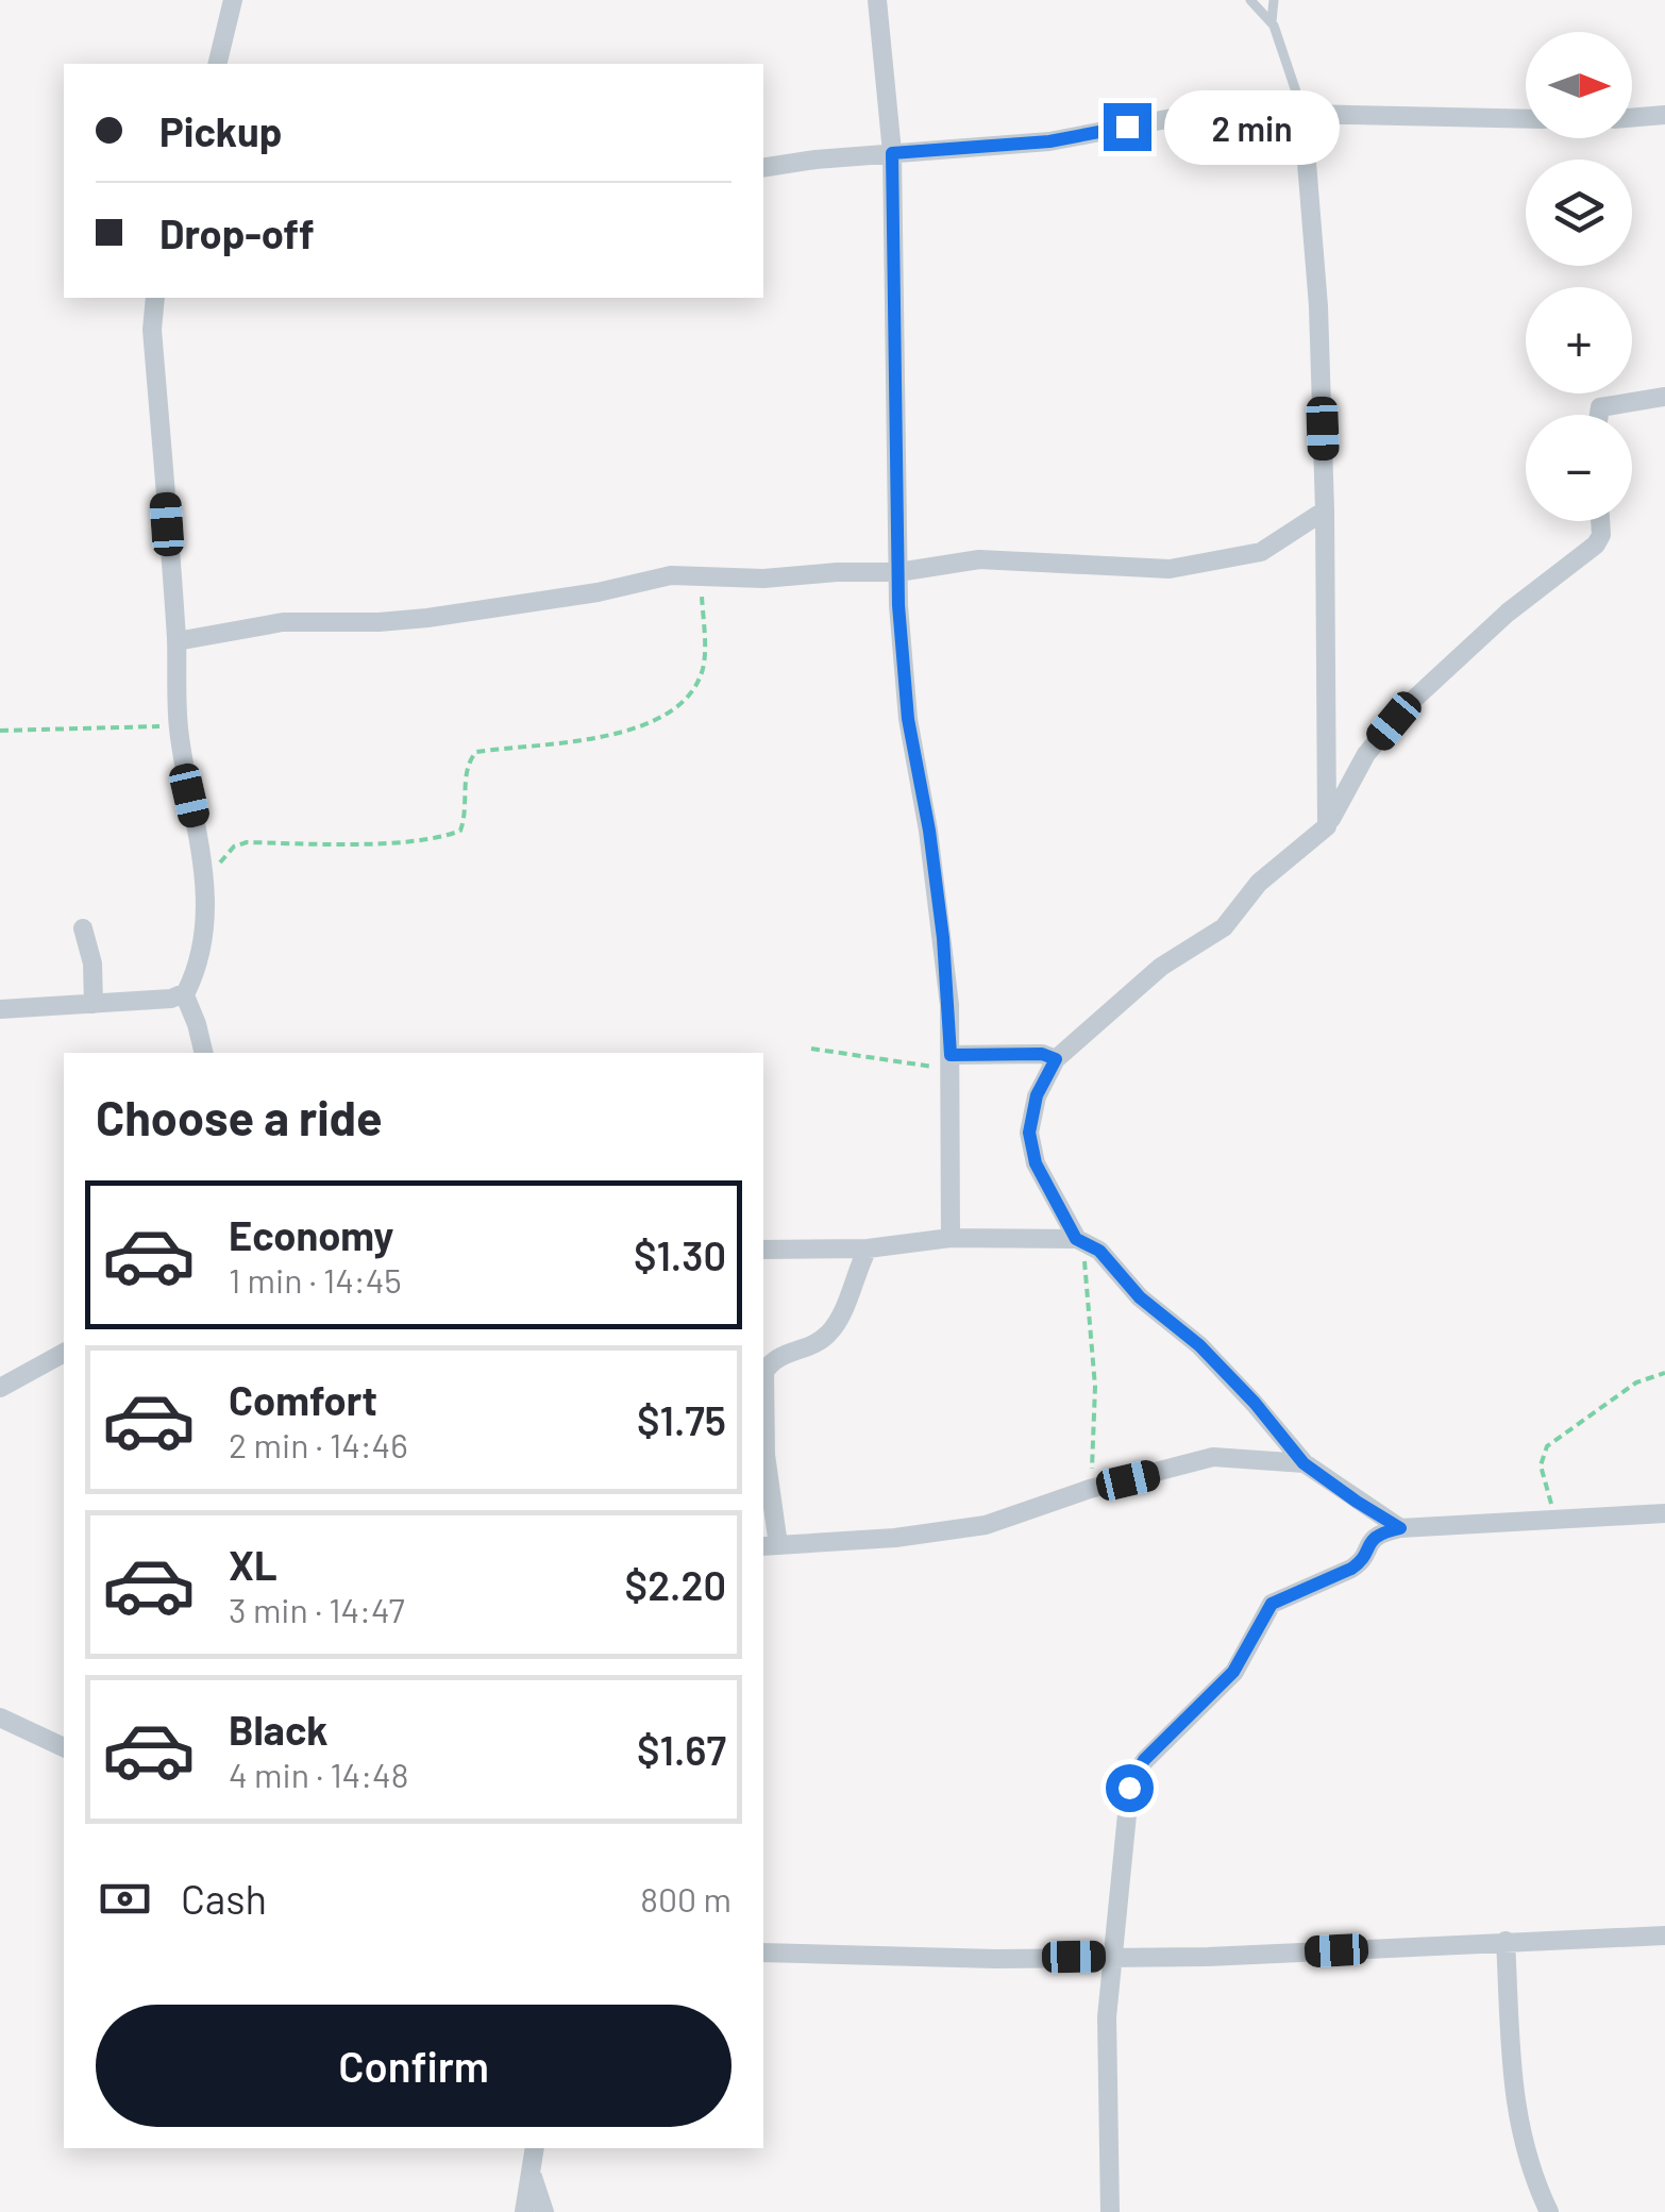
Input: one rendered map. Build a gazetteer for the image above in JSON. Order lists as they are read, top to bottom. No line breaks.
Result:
{"north":"right","page":{"map_buttons":["+","−"],"banner":["Pickup","Drop-off"],"bubble":"2 min","heading":"Choose a ride","list":[{"name":"Economy","note":"1 min · 14:45","value":"$1.30"},{"name":"Comfort","note":"2 min · 14:46","value":"$1.75"},{"name":"XL","note":"3 min · 14:47","value":"$2.20"},{"name":"Black","note":"4 min · 14:48","value":"$1.67"}],"pay":["Cash","800 m"],"buttons":"Confirm"}}
